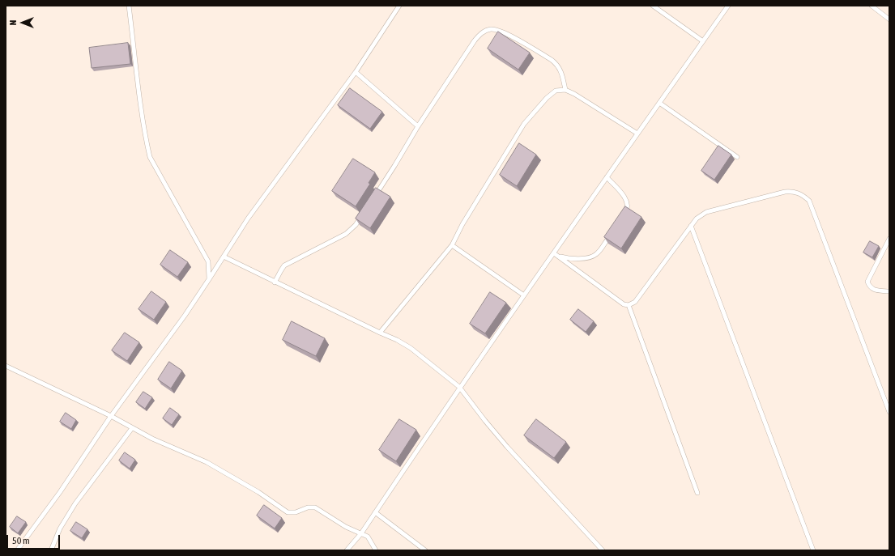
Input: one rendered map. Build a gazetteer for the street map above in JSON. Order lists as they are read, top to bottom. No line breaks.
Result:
{"scale_bar":"50 m","north":"left"}
